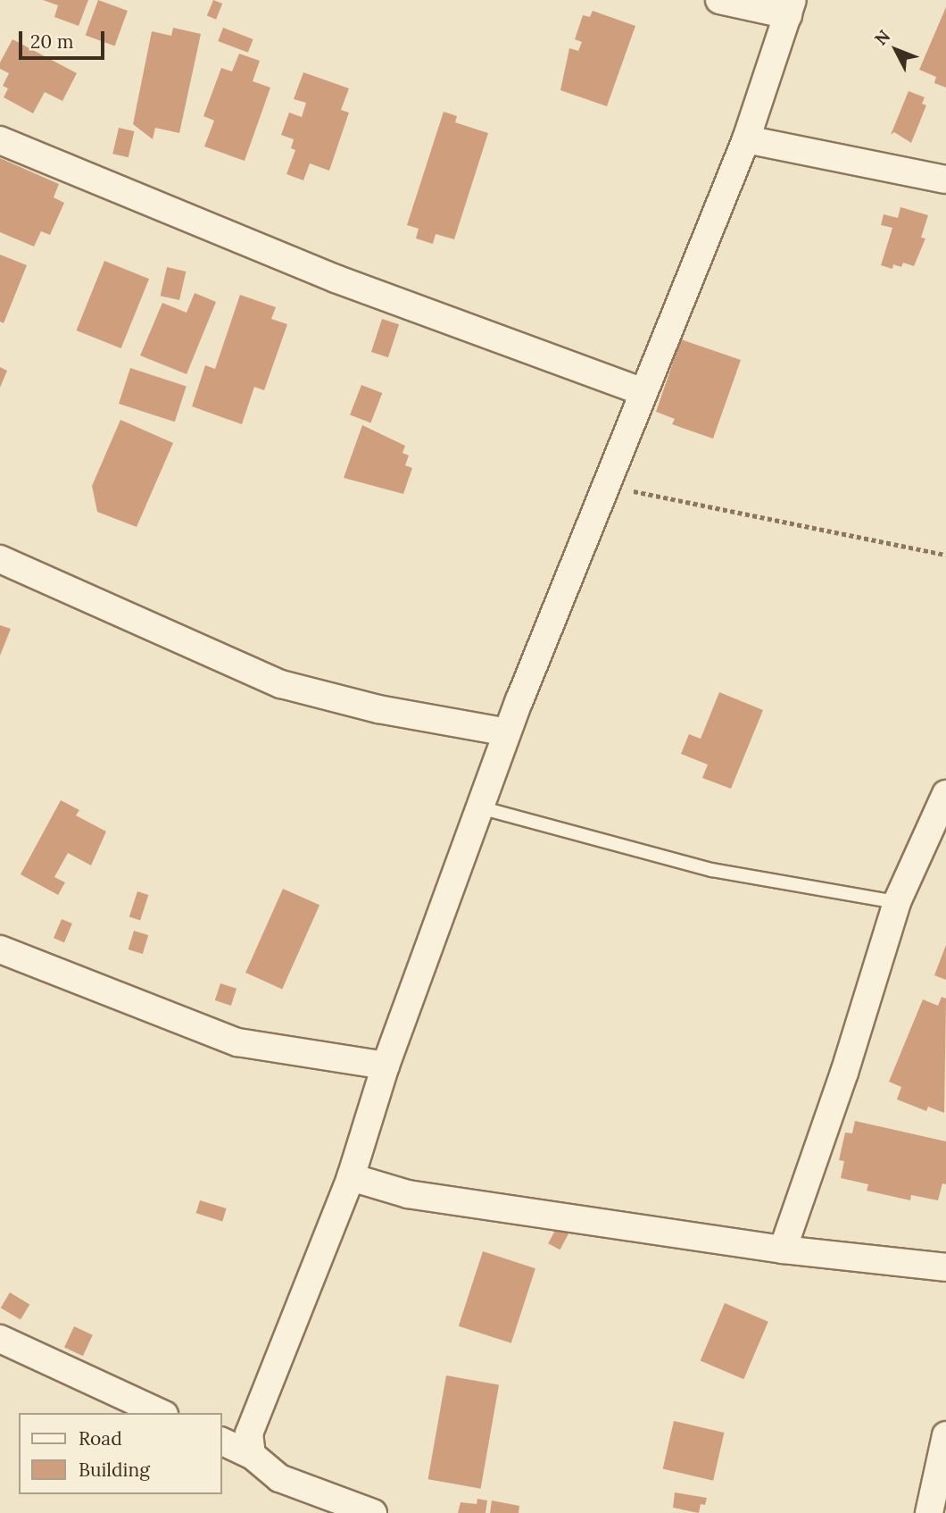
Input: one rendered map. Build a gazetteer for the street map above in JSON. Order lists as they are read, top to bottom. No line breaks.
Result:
{"legend":["Road","Building"],"scale_bar":"20 m","north":"top left"}
